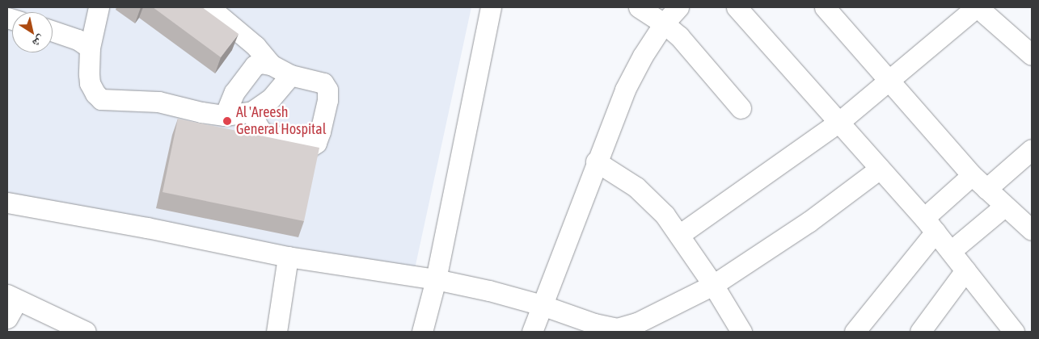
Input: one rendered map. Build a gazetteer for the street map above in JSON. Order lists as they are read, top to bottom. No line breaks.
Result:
{"places":["Al 'Areesh General Hospital"],"north":"bottom right"}
